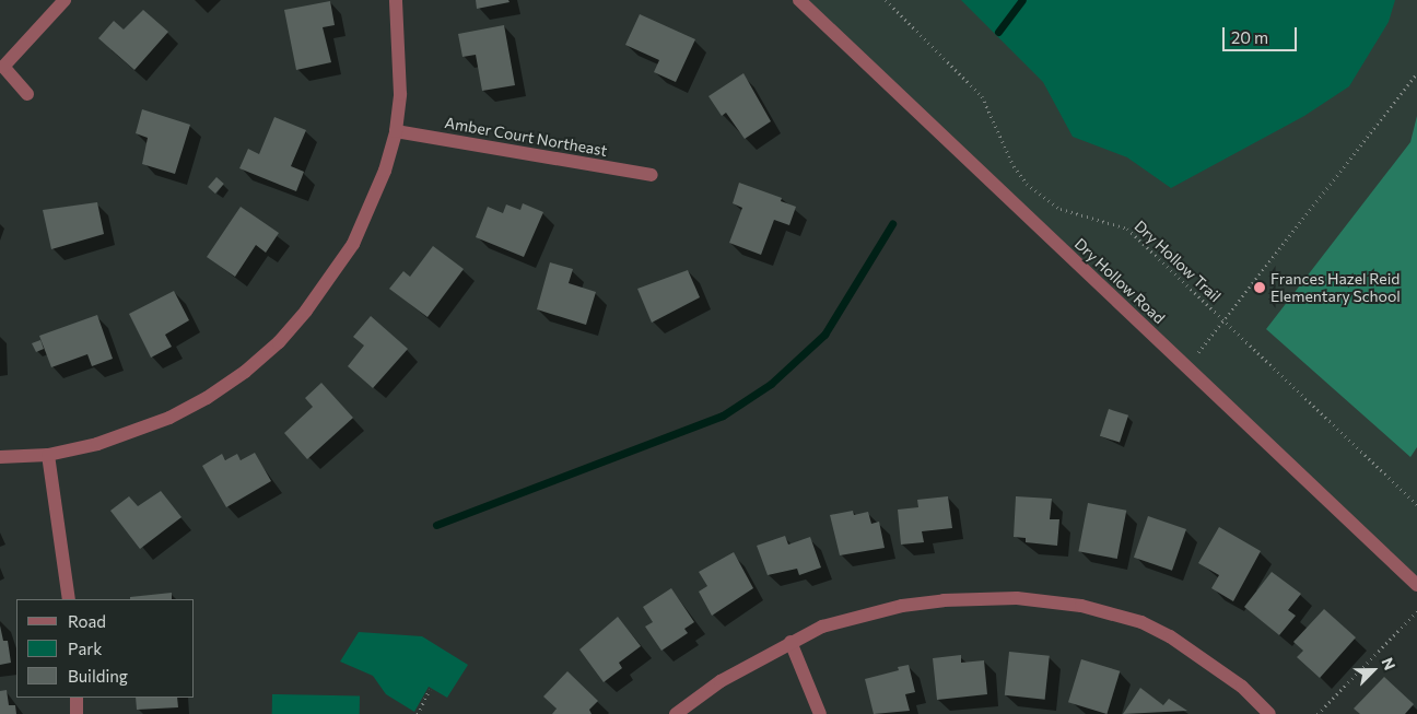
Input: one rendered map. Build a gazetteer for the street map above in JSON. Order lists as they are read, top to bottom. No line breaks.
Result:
{"streets":{"street":["Amber Court Northeast","Dry Hollow Road"],"path":["Dry Hollow Trail"]},"places":["Frances Hazel Reid Elementary School"],"legend":["Road","Park","Building"],"scale_bar":"20 m","north":"top right"}
